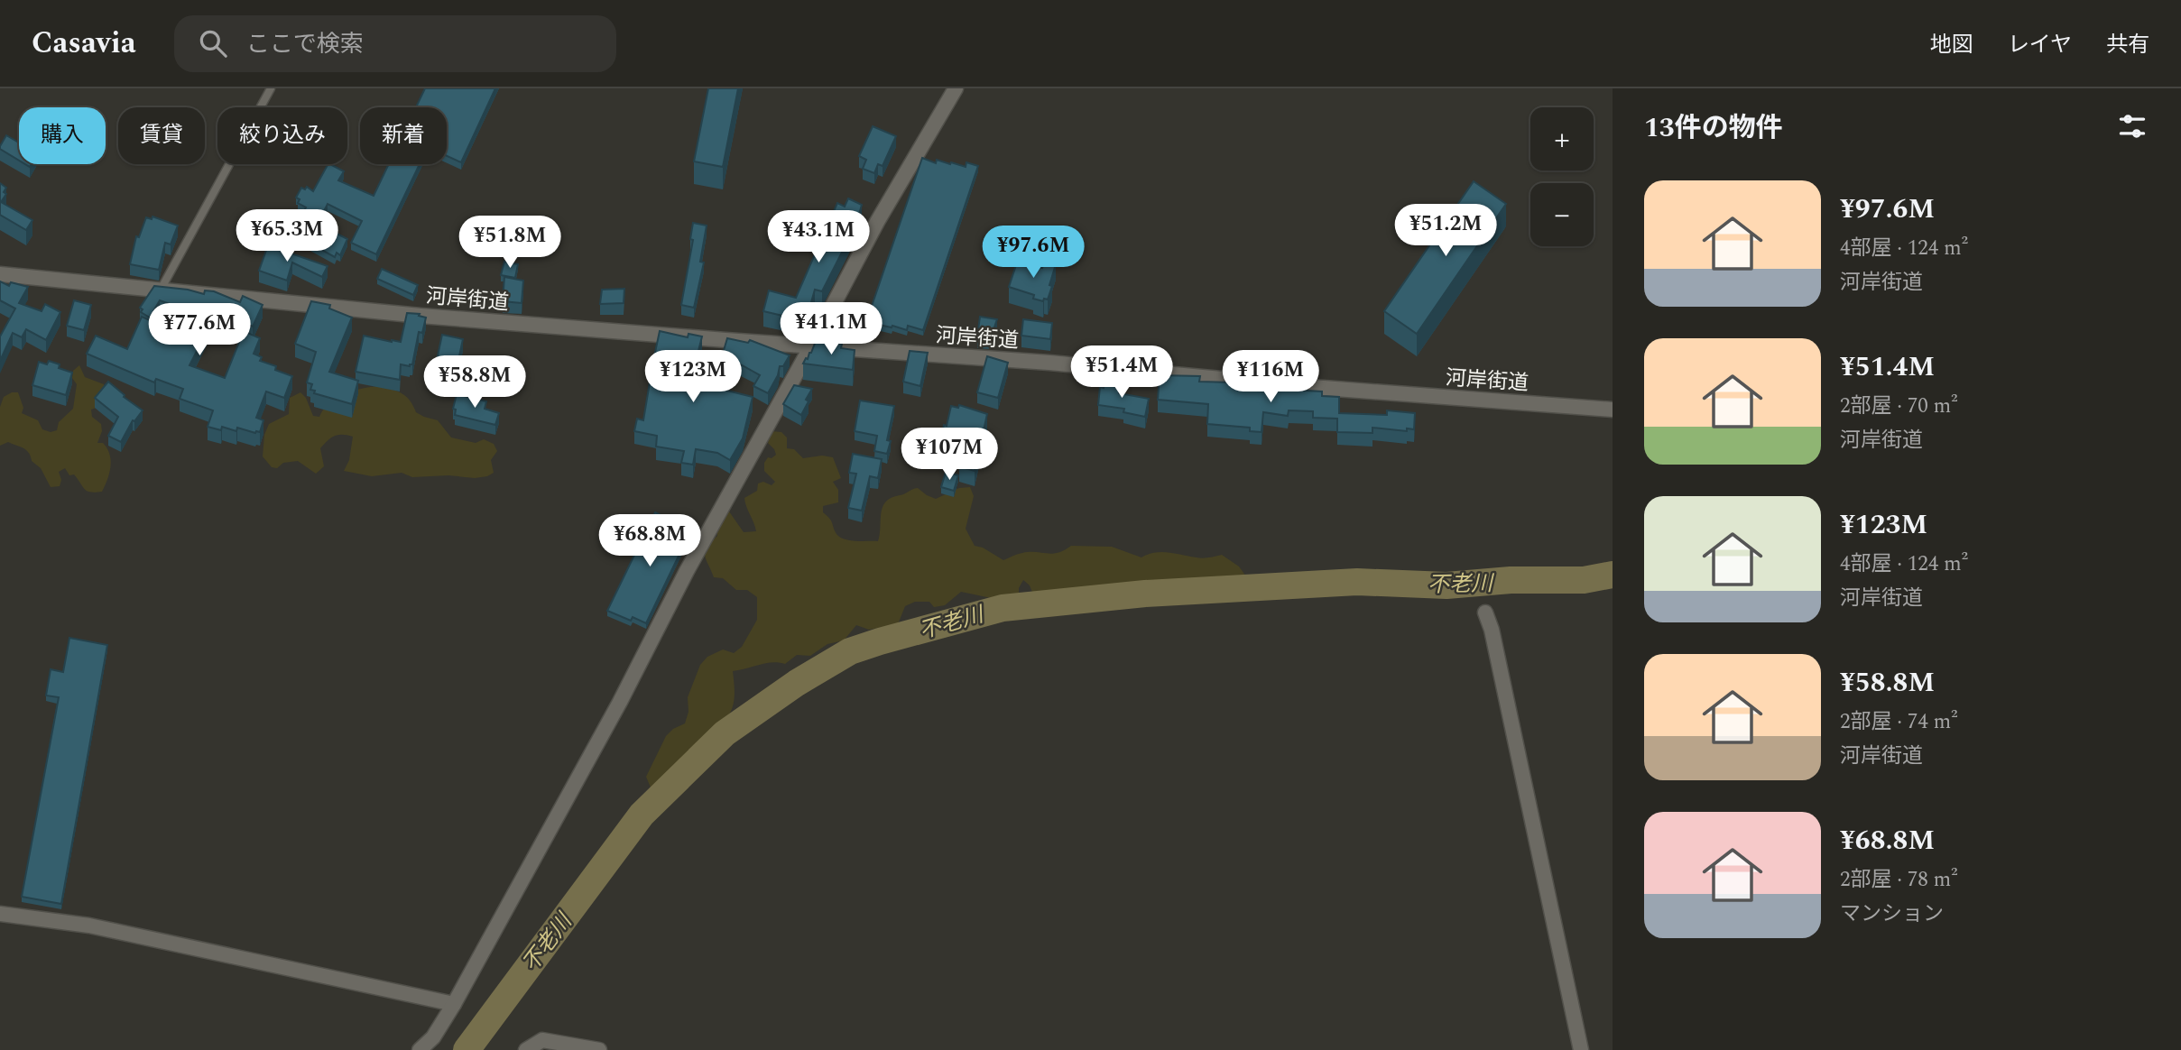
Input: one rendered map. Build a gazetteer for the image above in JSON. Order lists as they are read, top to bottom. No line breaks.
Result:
{"streets":{"street":["河岸街道"]},"water":["不老川"],"page":{"header":"Casavia","search":"ここで検索","nav":["地図","レイヤ","共有"],"heading":"13件の物件","map_buttons":["+","−"],"chip":["購入","賃貸","絞り込み","新着"],"list":[{"name":"¥97.6M","note":"4部屋 · 124 m² · 河岸街道"},{"name":"¥51.4M","note":"2部屋 · 70 m² · 河岸街道"},{"name":"¥123M","note":"4部屋 · 124 m² · 河岸街道"},{"name":"¥58.8M","note":"2部屋 · 74 m² · 河岸街道"},{"name":"¥68.8M","note":"2部屋 · 78 m² · マンション"}],"price":["¥51.2M","¥65.3M","¥43.1M","¥51.8M","¥97.6M","¥41.1M","¥77.6M","¥51.4M","¥123M","¥116M","¥58.8M","¥107M","¥68.8M"]}}
